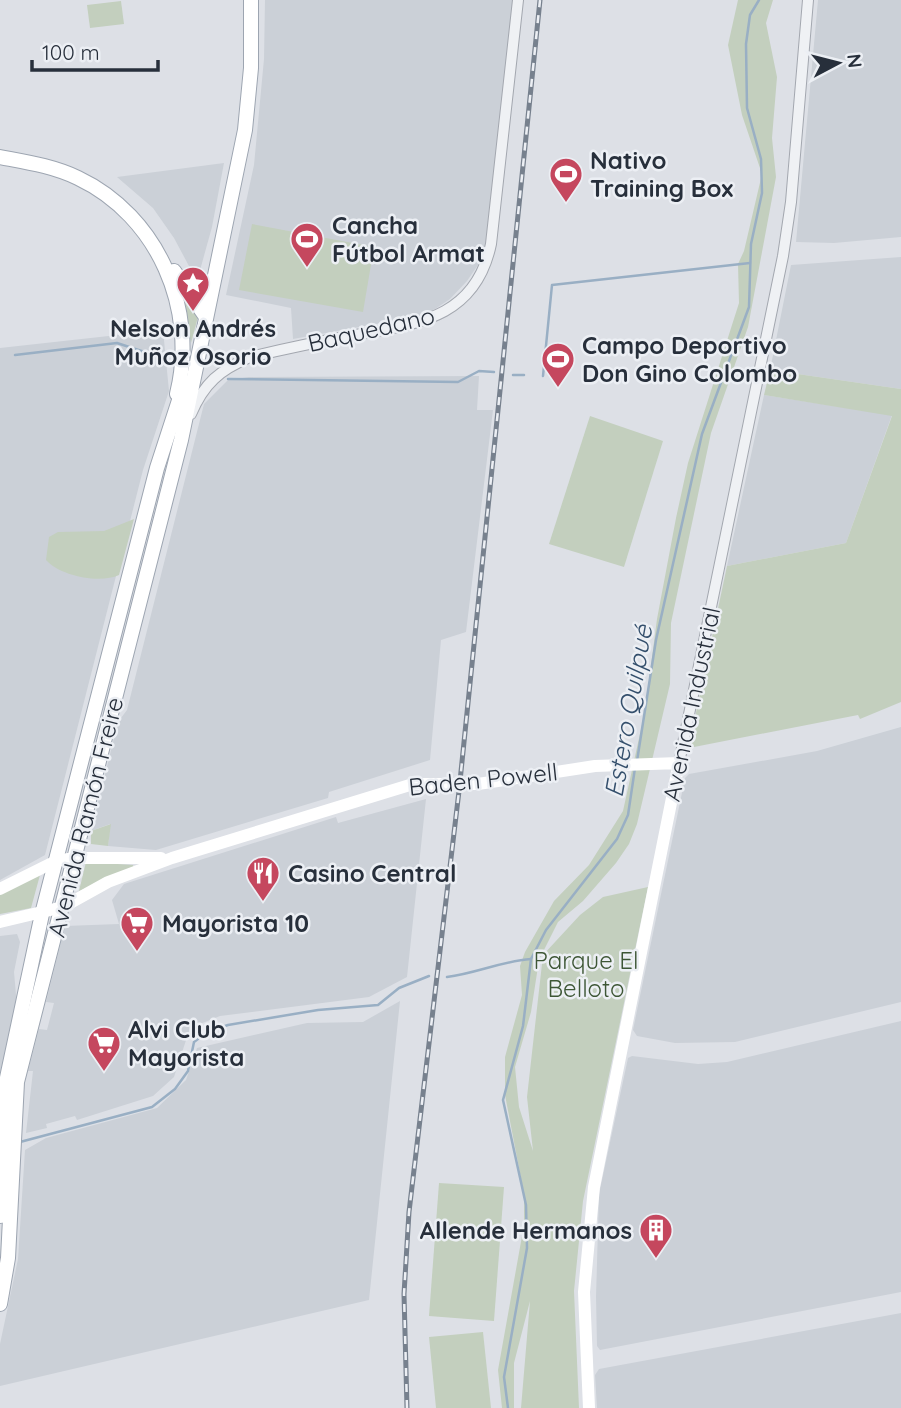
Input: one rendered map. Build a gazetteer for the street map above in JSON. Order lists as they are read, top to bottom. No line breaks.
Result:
{"streets":{"main road":["Avenida Industrial","Baden Powell","Avenida Ramón Freire"],"street":["Baquedano"]},"crossings":[["Baquedano","Avenida Ramón Freire"],["Avenida Industrial","Baden Powell"],["Baden Powell","Avenida Ramón Freire"]],"water":["Estero Quilpué"],"parks":["Parque El Belloto"],"places":{"sports":["Nativo Training Box","Cancha Fútbol Armat","Campo Deportivo Don Gino Colombo"],"place":["Nelson Andrés Muñoz Osorio"],"restaurant":["Casino Central"],"supermarket":["Mayorista 10","Alvi Club Mayorista"],"building":["Allende Hermanos"]},"scale_bar":"100 m","north":"right"}
